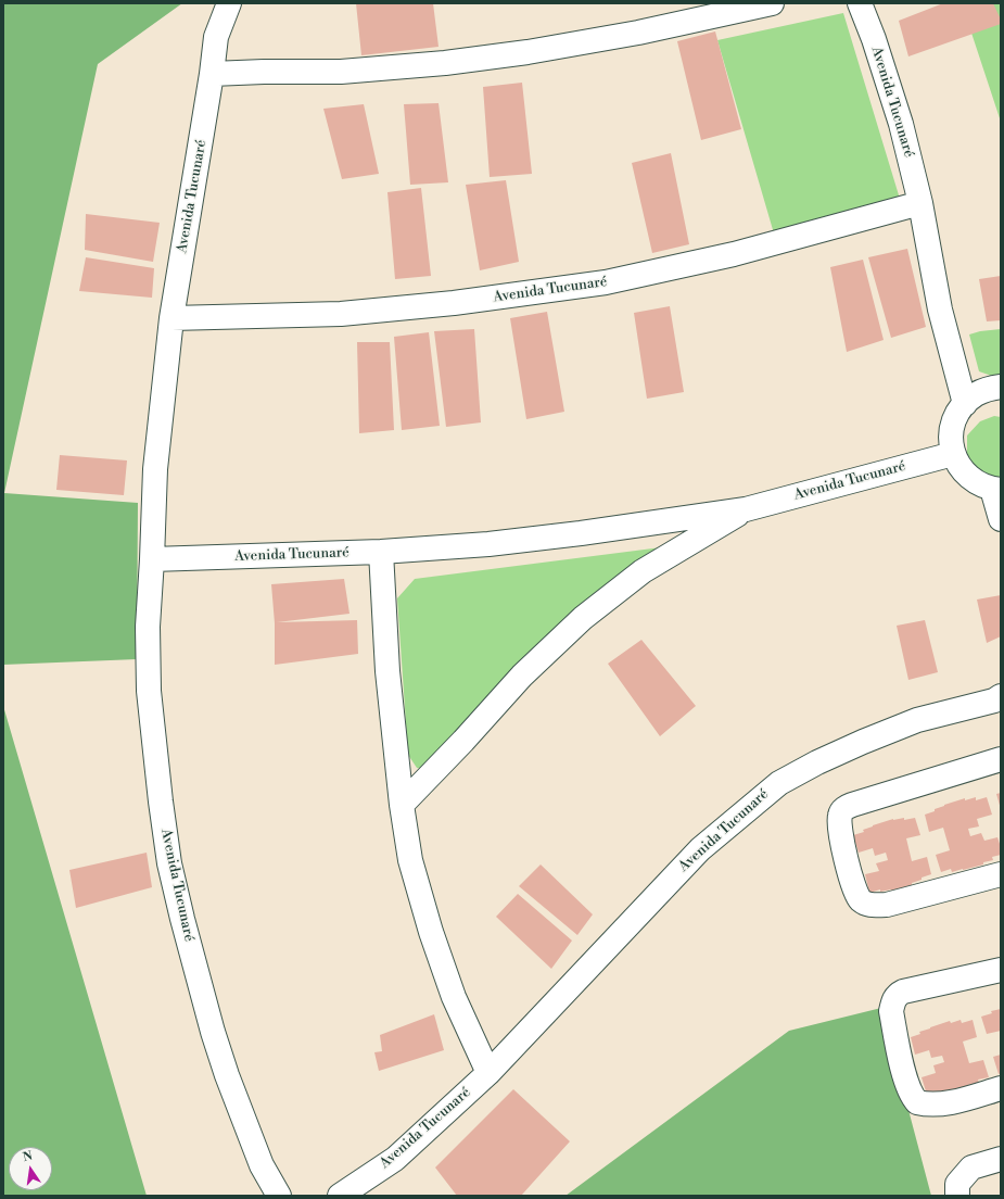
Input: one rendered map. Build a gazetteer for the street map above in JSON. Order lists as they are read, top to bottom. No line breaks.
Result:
{"streets":{"street":["Avenida Tucunaré"]},"north":"top"}
